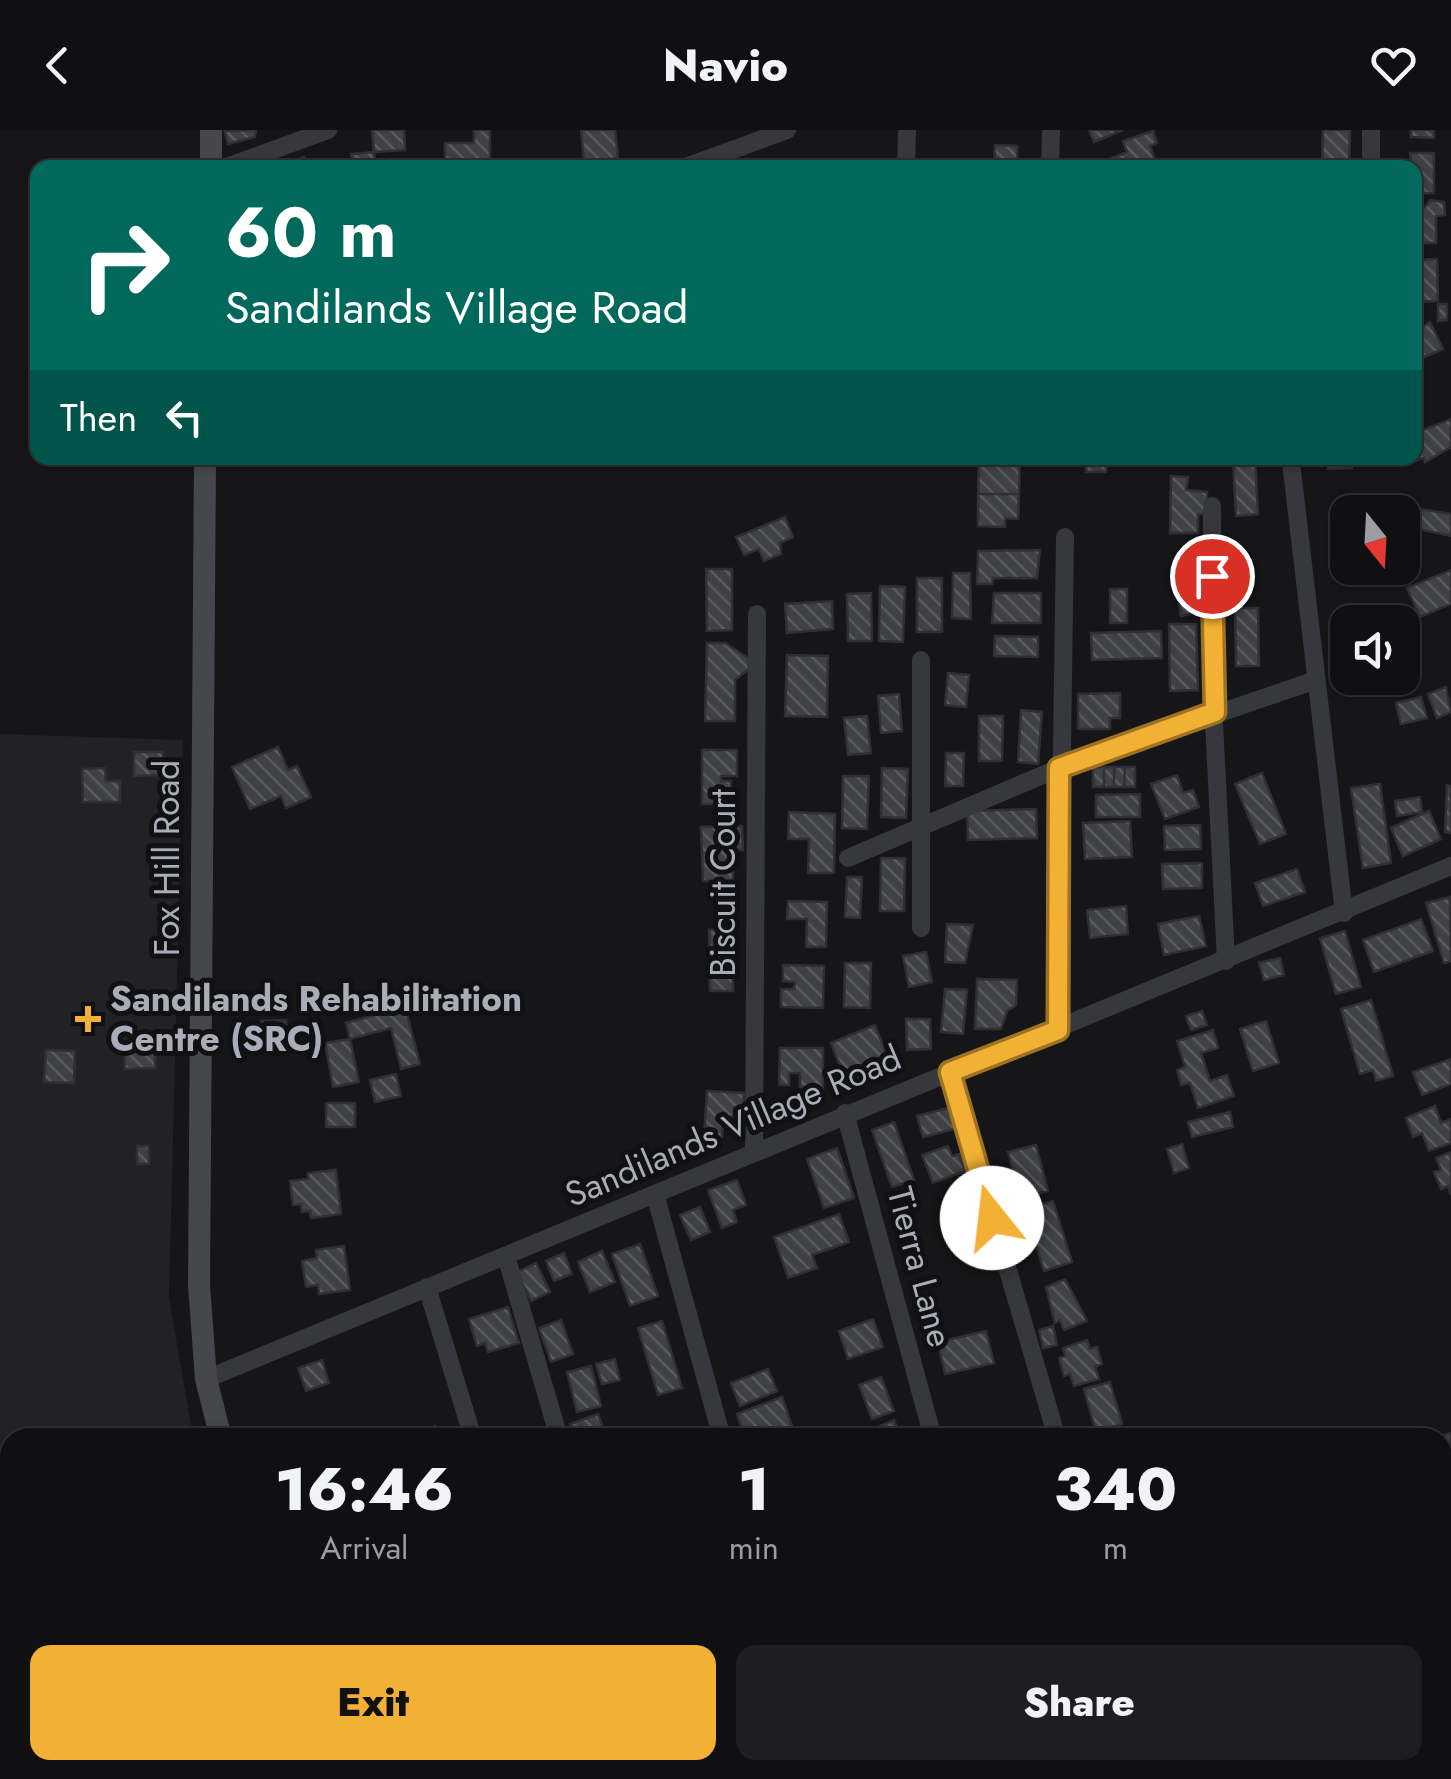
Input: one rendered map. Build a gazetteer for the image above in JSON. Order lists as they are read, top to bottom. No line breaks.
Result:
{"streets":{"main road":["Fox Hill Road"],"street":["Biscuit Court","Sandilands Village Road","Tierra Lane"]},"crossings":[["Fox Hill Road","Sandilands Village Road"],["Biscuit Court","Sandilands Village Road"],["Sandilands Village Road","Tierra Lane"]],"places":{"health":["Sandilands Rehabilitation Centre (SRC)"]},"north":"bottom","page":{"header":"Navio","turn":["60 m","Sandilands Village Road"],"then":"Then","eta":["16:46","Arrival","1","min","340","m"],"buttons":["Exit","Share"]}}
